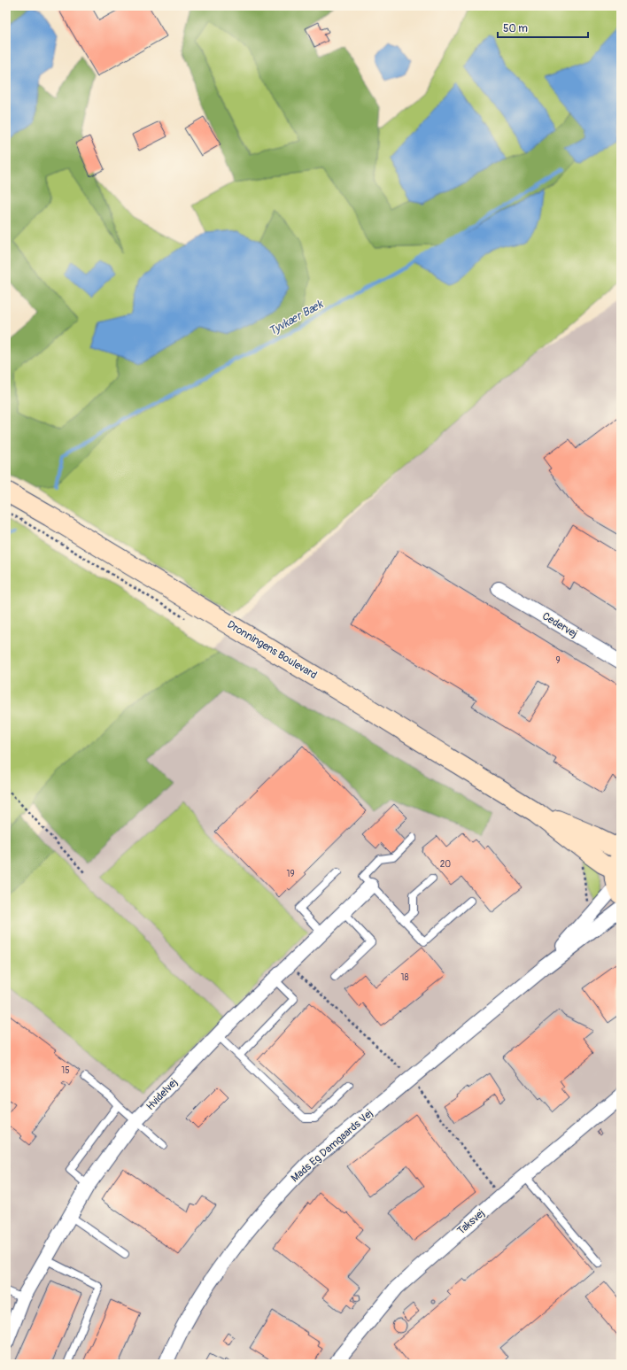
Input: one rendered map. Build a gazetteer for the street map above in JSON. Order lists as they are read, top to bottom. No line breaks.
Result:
{"streets":{"main road":["Dronningens Boulevard"],"street":["Cedervej","Hvidelvej","Mads Eg Damgaards Vej","Taksvej"]},"crossings":[["Dronningens Boulevard","Mads Eg Damgaards Vej"]],"water":["Tyvkær Bæk"],"house_numbers":["9","20","19","18","15"],"scale_bar":"50 m"}
